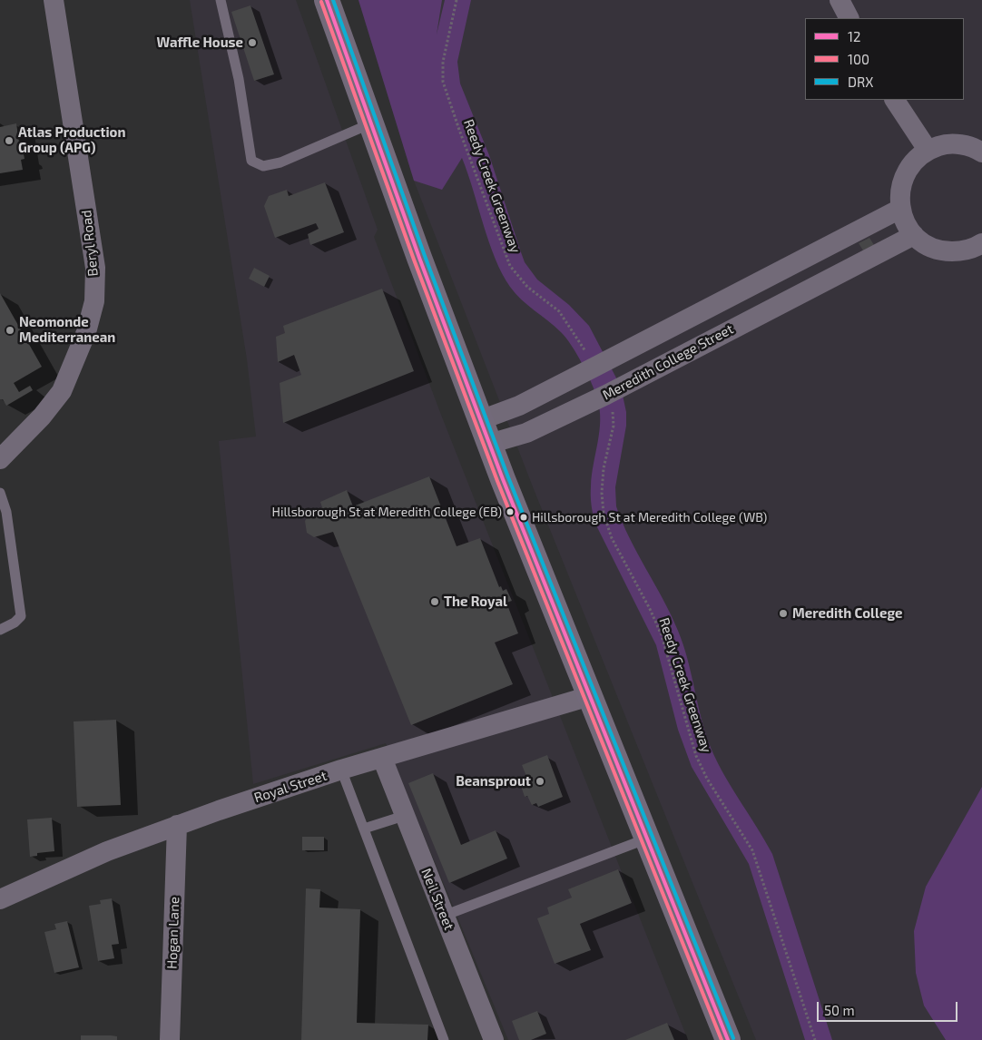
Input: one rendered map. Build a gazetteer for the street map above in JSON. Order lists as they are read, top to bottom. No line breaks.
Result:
{"streets":{"street":["Beryl Road","Meredith College Street","Royal Street","Neil Street","Hogan Lane"],"path":["Reedy Creek Greenway"]},"crossings":[["Royal Street","Neil Street"],["Royal Street","Hogan Lane"]],"places":["Waffle House","Atlas Production Group (APG)","Neomonde Mediterranean","Hillsborough St at Meredith College (EB)","Hillsborough St at Meredith College (WB)","The Royal","Meredith College","Beansprout"],"lines":["transit line 12","transit line DRX","transit line 100"],"legend":["12","100","DRX"],"scale_bar":"50 m"}
